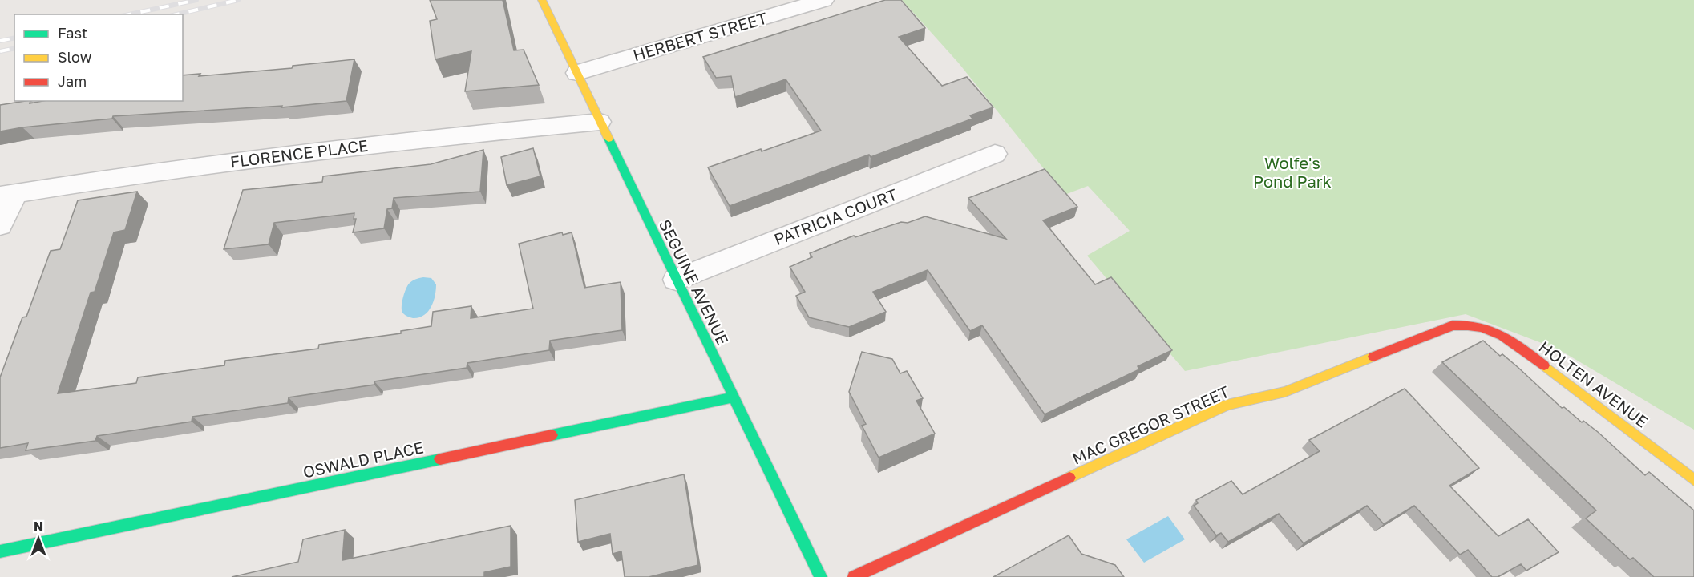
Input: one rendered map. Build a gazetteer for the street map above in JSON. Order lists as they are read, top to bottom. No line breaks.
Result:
{"streets":{"street":["HERBERT STREET","FLORENCE PLACE","PATRICIA COURT","SEGUINE AVENUE","HOLTEN AVENUE","MAC GREGOR STREET","OSWALD PLACE"]},"crossings":[["HERBERT STREET","SEGUINE AVENUE"],["FLORENCE PLACE","SEGUINE AVENUE"],["PATRICIA COURT","SEGUINE AVENUE"],["SEGUINE AVENUE","OSWALD PLACE"],["HOLTEN AVENUE","MAC GREGOR STREET"]],"parks":["Wolfe's Pond Park"],"legend":["Fast","Slow","Jam"],"north":"top"}
